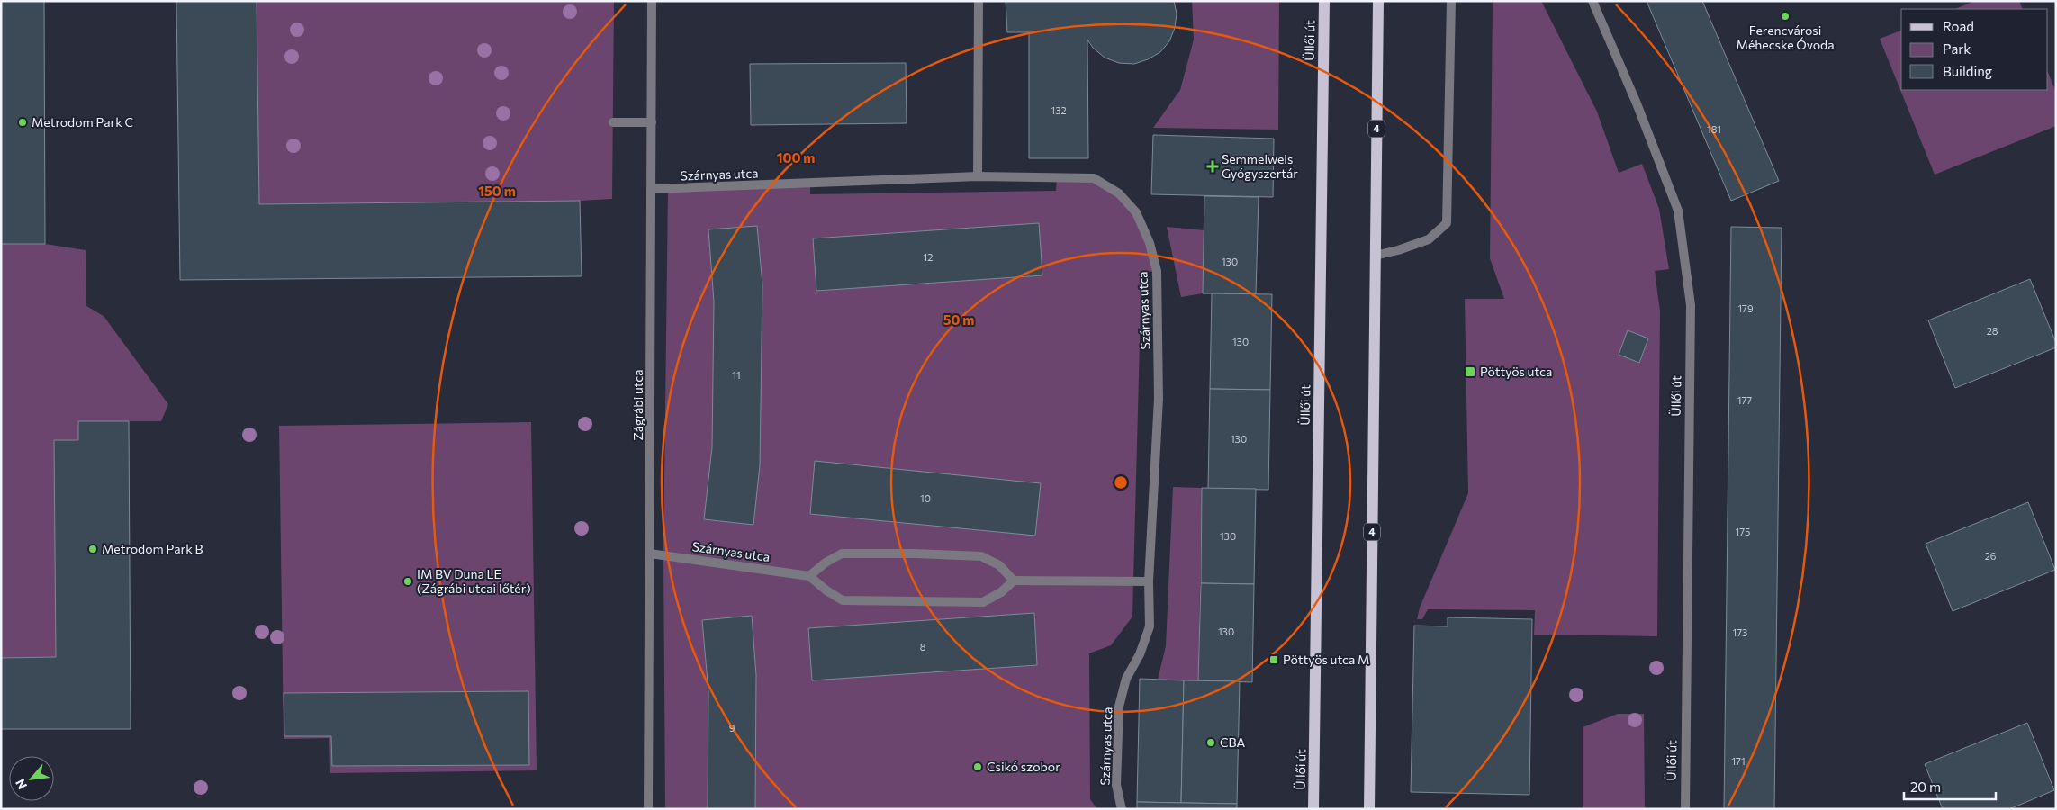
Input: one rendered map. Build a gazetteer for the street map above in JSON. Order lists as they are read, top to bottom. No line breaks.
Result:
{"streets":{"main road":["Üllői út","4"],"street":["Szárnyas utca","Zágrábi utca"]},"crossings":[["Szárnyas utca","Zágrábi utca"]],"places":{"other":["Ferencvárosi Méhecske Óvoda","Metrodom Park C","Metrodom Park B","IM BV Duna LE (Zágrábi utcai lőtér)","CBA","Csikó szobor"],"health":["Semmelweis Gyógyszertár"],"transit":["Pöttyös utca","Pöttyös utca M"]},"house_numbers":["132","181","12","130","179","28","130","11","177","130","10","175","130","26","130","173","8","9","171"],"legend":["Road","Park","Building"],"scale_bar":"20 m","north":"bottom left","rings":["100 m","150 m","50 m"]}
